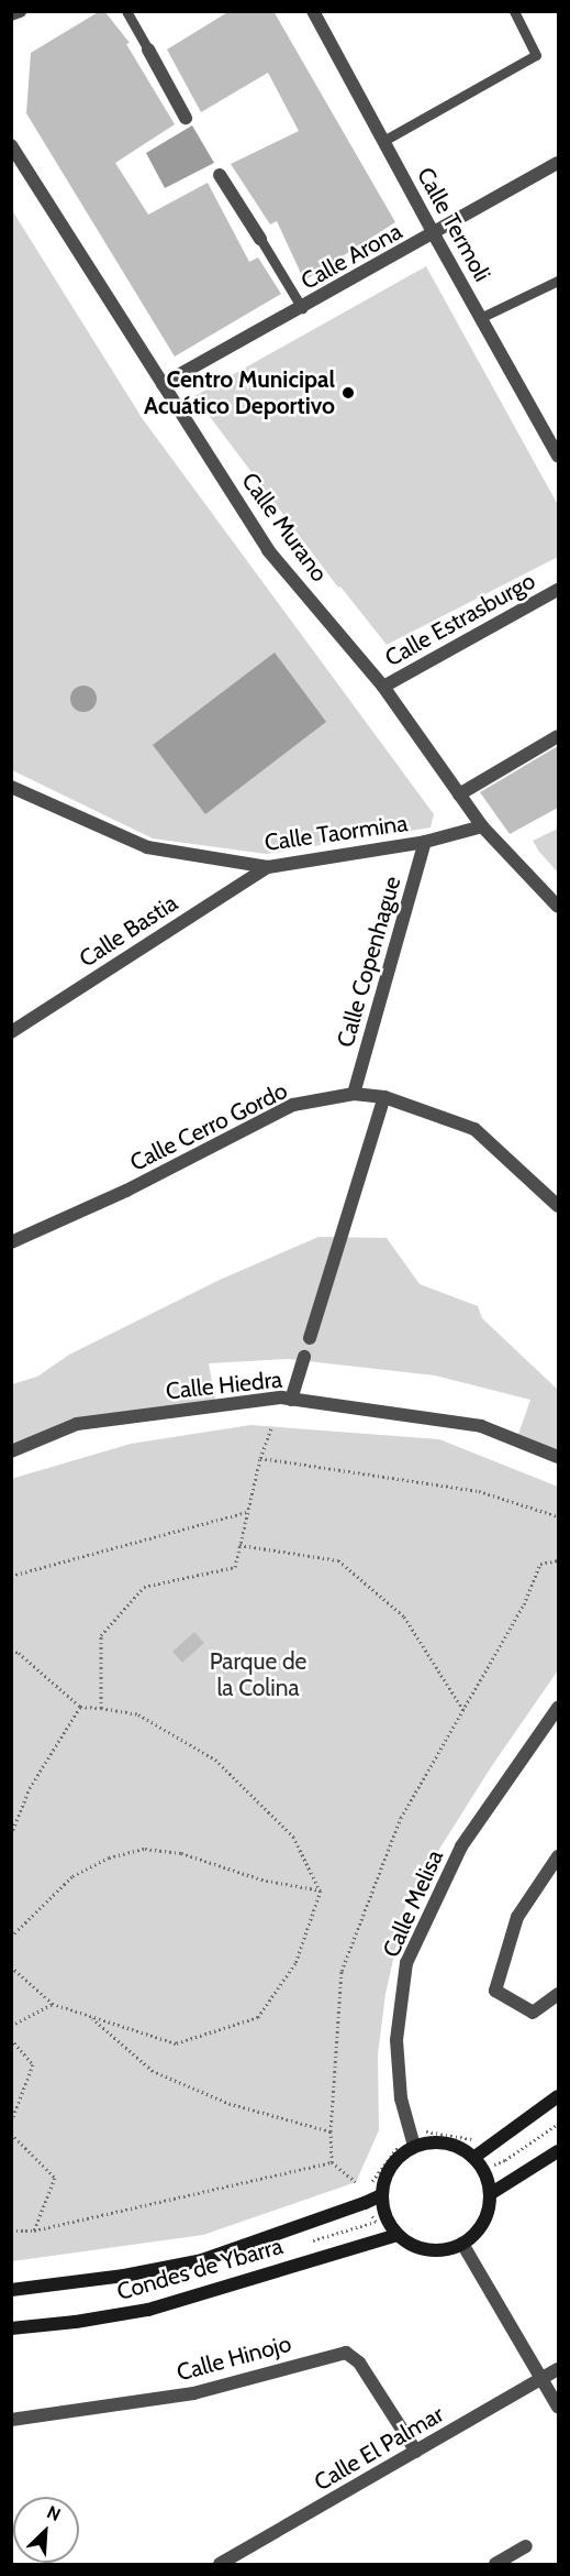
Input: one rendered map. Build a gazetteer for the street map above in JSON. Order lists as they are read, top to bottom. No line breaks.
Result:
{"streets":{"main road":["Condes de Ybarra"],"street":["Calle Termoli","Calle Arona","Calle Murano","Calle Estrasburgo","Calle Taormina","Calle Bastia","Calle Copenhague","Calle Cerro Gordo","Calle Hiedra","Calle Melisa","Calle Hinojo","Calle El Palmar"]},"crossings":[["Calle Termoli","Calle Arona"],["Calle Arona","Calle Murano"],["Calle Murano","Calle Estrasburgo"],["Calle Murano","Calle Taormina"],["Calle Taormina","Calle Bastia"],["Calle Taormina","Calle Copenhague"],["Calle Copenhague","Calle Cerro Gordo"],["Calle Melisa","Condes de Ybarra"],["Calle Hinojo","Calle El Palmar"]],"parks":["Parque de la Colina"],"places":["Centro Municipal Acuático Deportivo"],"north":"top right"}
